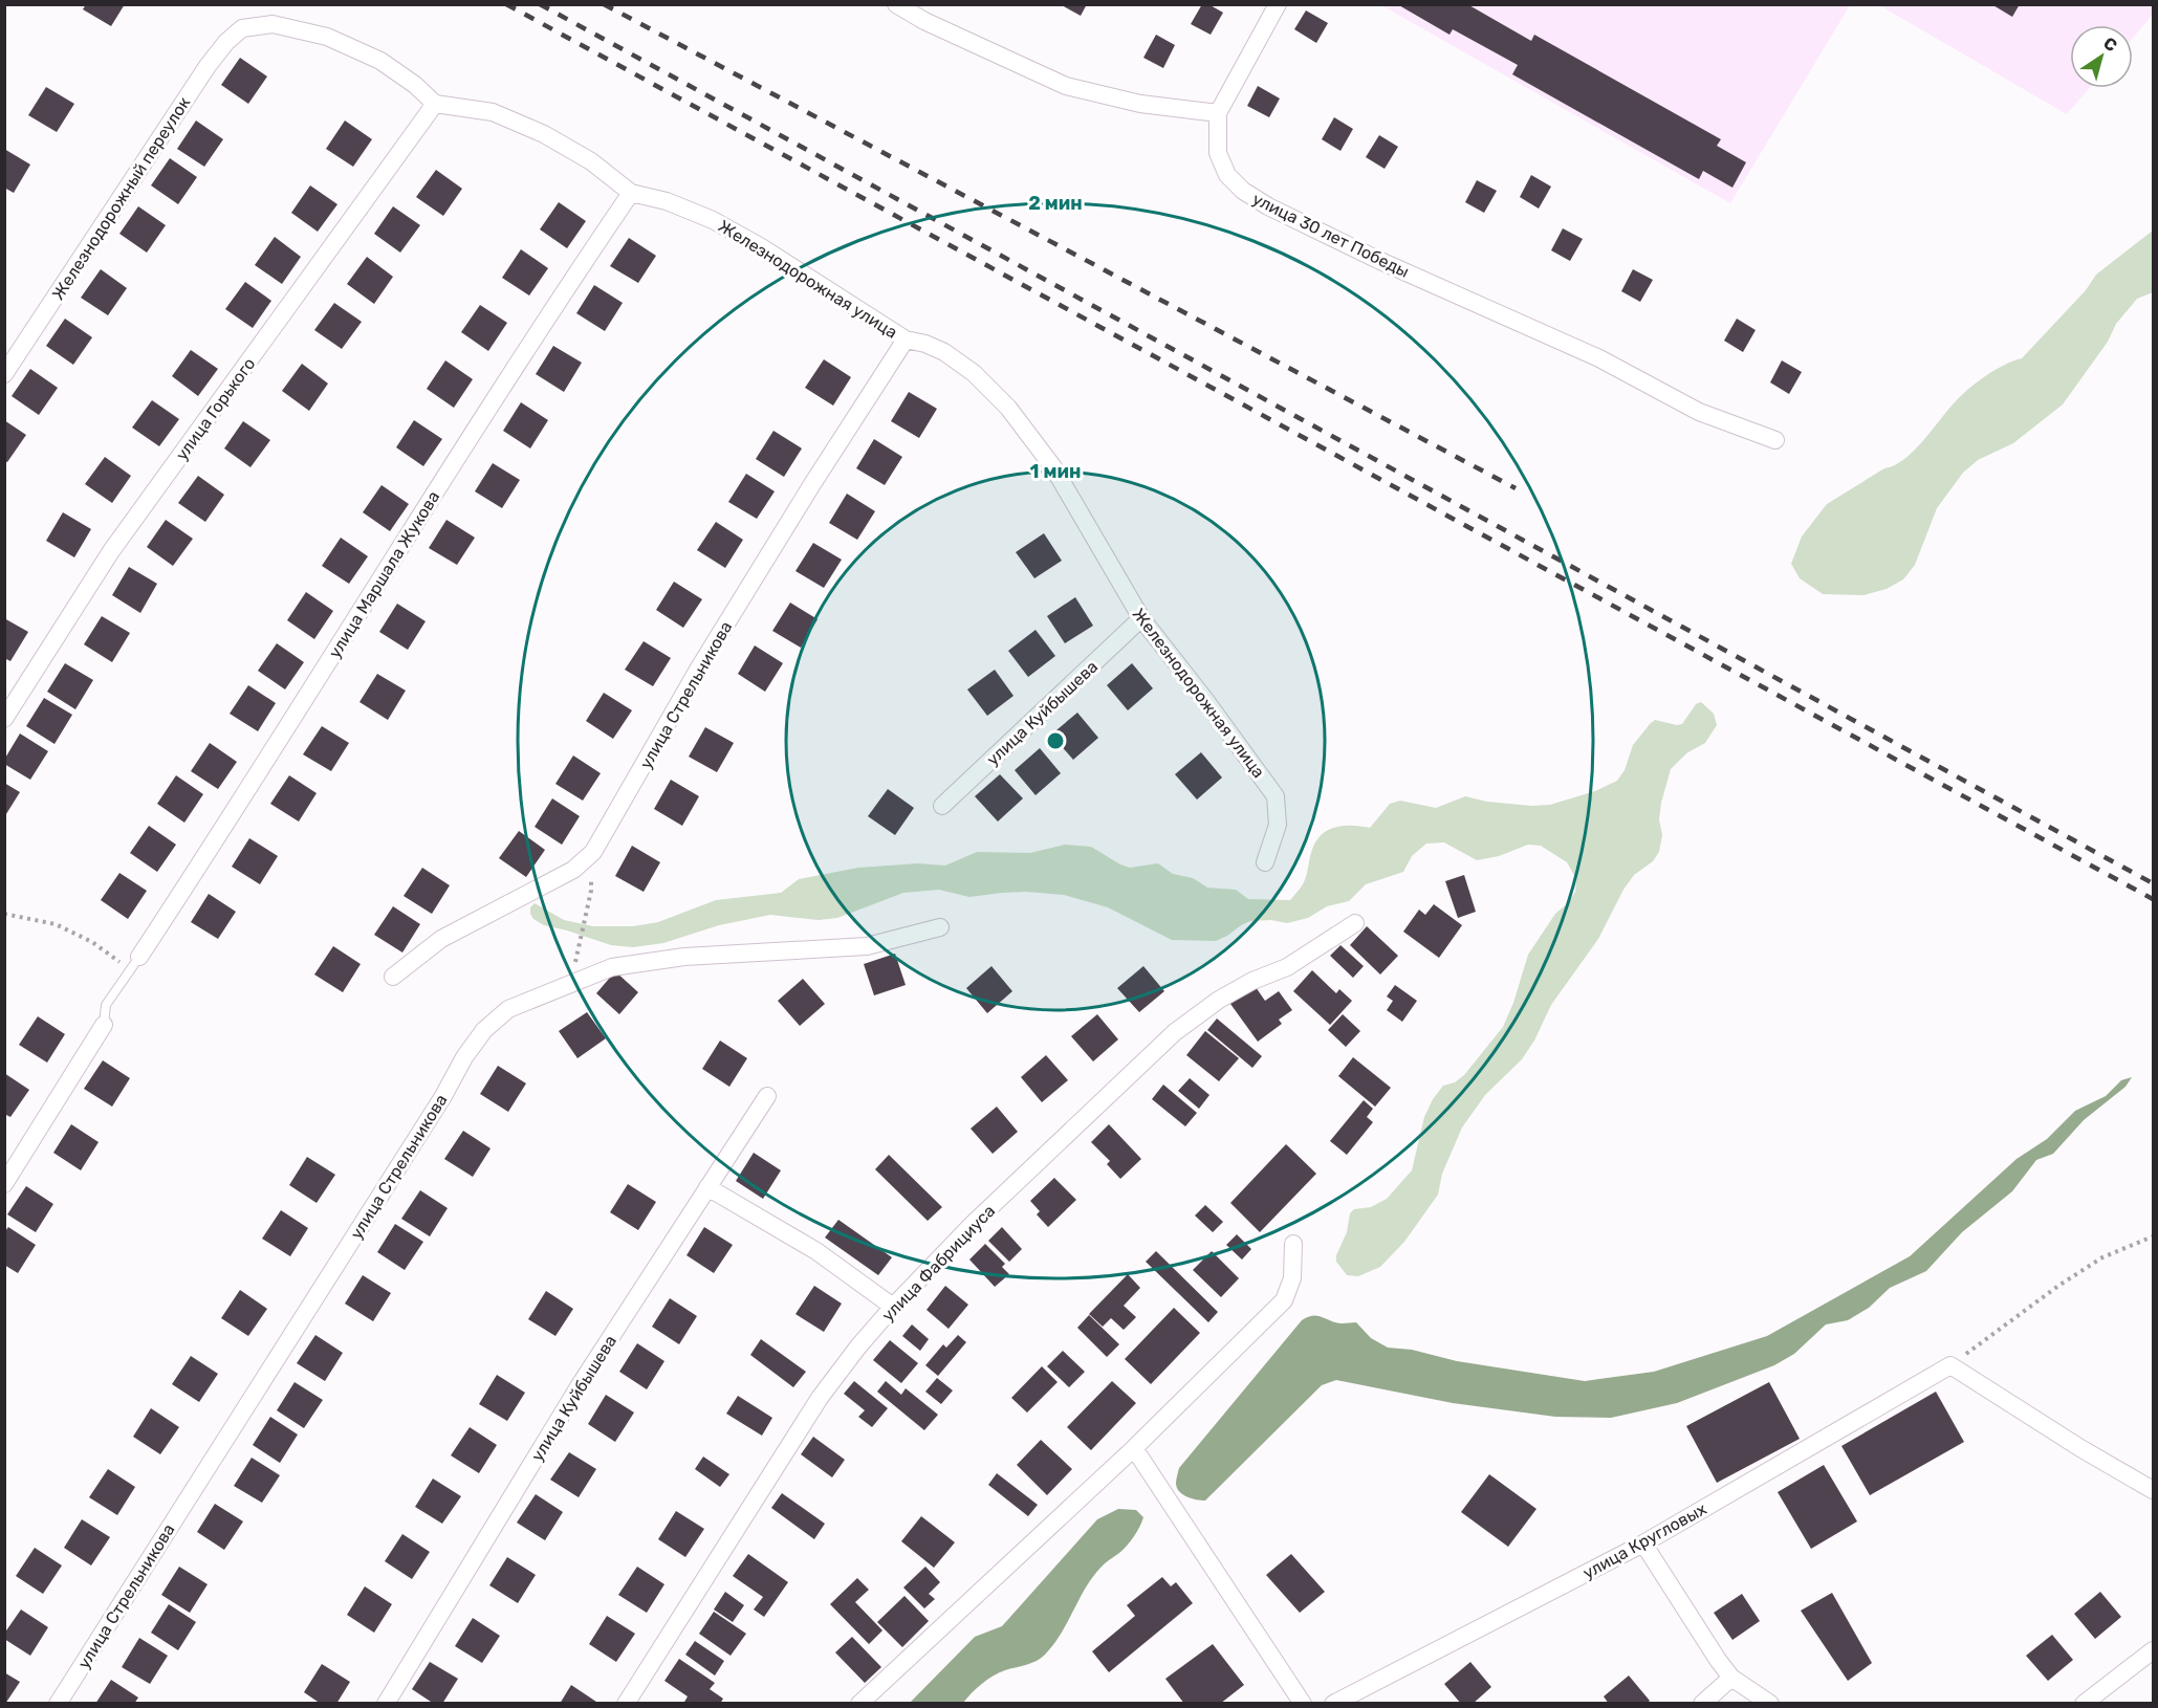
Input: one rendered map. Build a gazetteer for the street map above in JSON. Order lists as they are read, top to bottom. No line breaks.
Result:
{"streets":{"street":["Железнодорожный переулок","улица 30 лет Победы","Железнодорожная улица","улица Горького","улица Маршала Жукова","улица Стрельникова","улица Куйбышева","улица Фабрициуса","улица Кругловых"]},"crossings":[["Железнодорожный переулок","Железнодорожная улица"],["Железнодорожный переулок","улица Горького"],["Железнодорожная улица","улица Горького"],["Железнодорожная улица","улица Маршала Жукова"],["Железнодорожная улица","улица Стрельникова"],["Железнодорожная улица","улица Куйбышева"]],"north":"top right","rings":["2 мин","1 мин"]}
